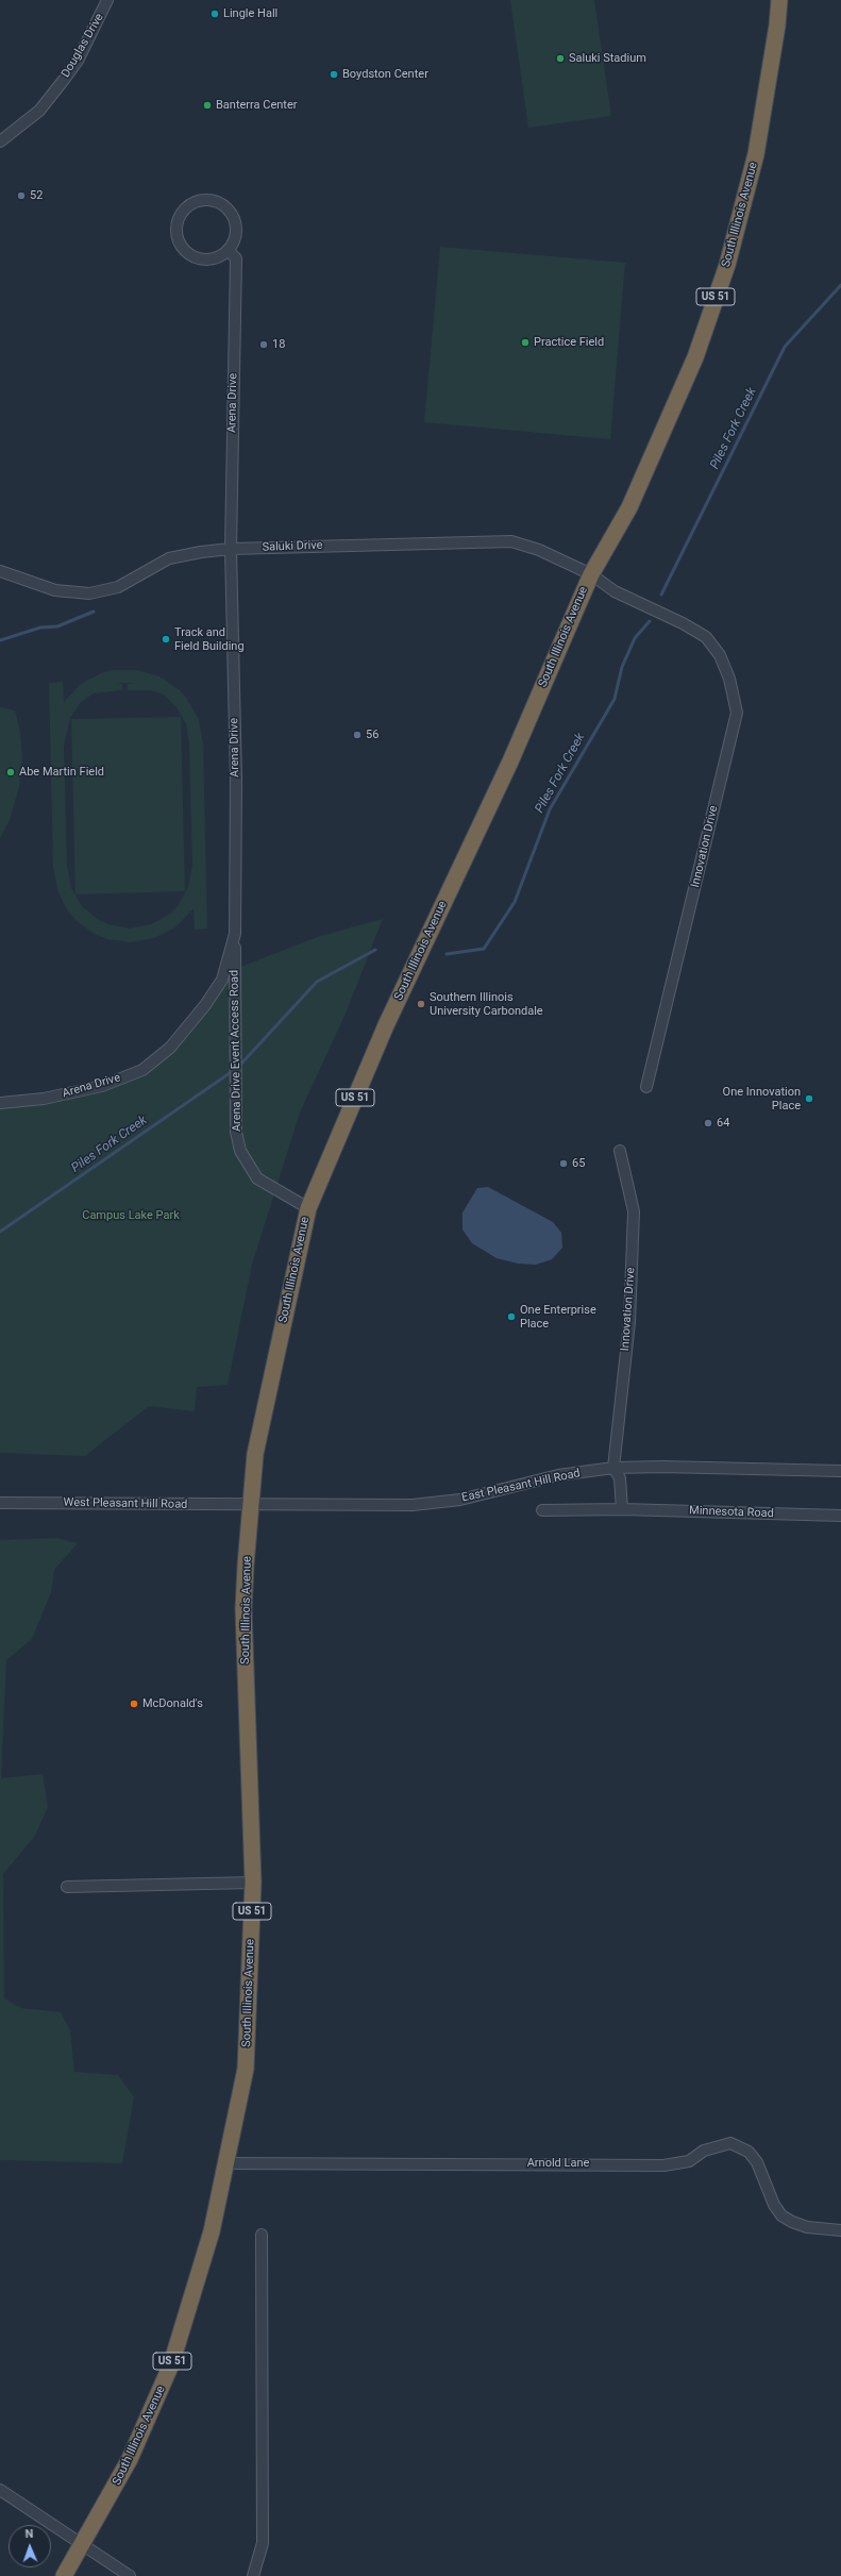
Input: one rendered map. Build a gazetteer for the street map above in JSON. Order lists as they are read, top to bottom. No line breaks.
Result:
{"streets":{"highway":["South Illinois Avenue","US 51"],"street":["Douglas Drive","Arena Drive","Saluki Drive","Innovation Drive","Arena Drive Event Access Road","East Pleasant Hill Road","West Pleasant Hill Road","Minnesota Road","Arnold Lane"]},"crossings":[["South Illinois Avenue","US 51"],["South Illinois Avenue","Saluki Drive"],["South Illinois Avenue","Arena Drive Event Access Road"],["South Illinois Avenue","East Pleasant Hill Road"],["South Illinois Avenue","West Pleasant Hill Road"],["South Illinois Avenue","Arnold Lane"],["Arena Drive","Saluki Drive"],["Arena Drive","Arena Drive Event Access Road"],["Saluki Drive","Innovation Drive"],["Innovation Drive","East Pleasant Hill Road"],["East Pleasant Hill Road","West Pleasant Hill Road"]],"water":["Piles Fork Creek"],"parks":["Campus Lake Park"],"places":["Lingle Hall","Saluki Stadium","Boydston Center","Banterra Center","52","Practice Field","18","Track and Field Building","56","Abe Martin Field","Southern Illinois University Carbondale","One Innovation Place","64","65","One Enterprise Place","McDonald's"],"north":"top"}
